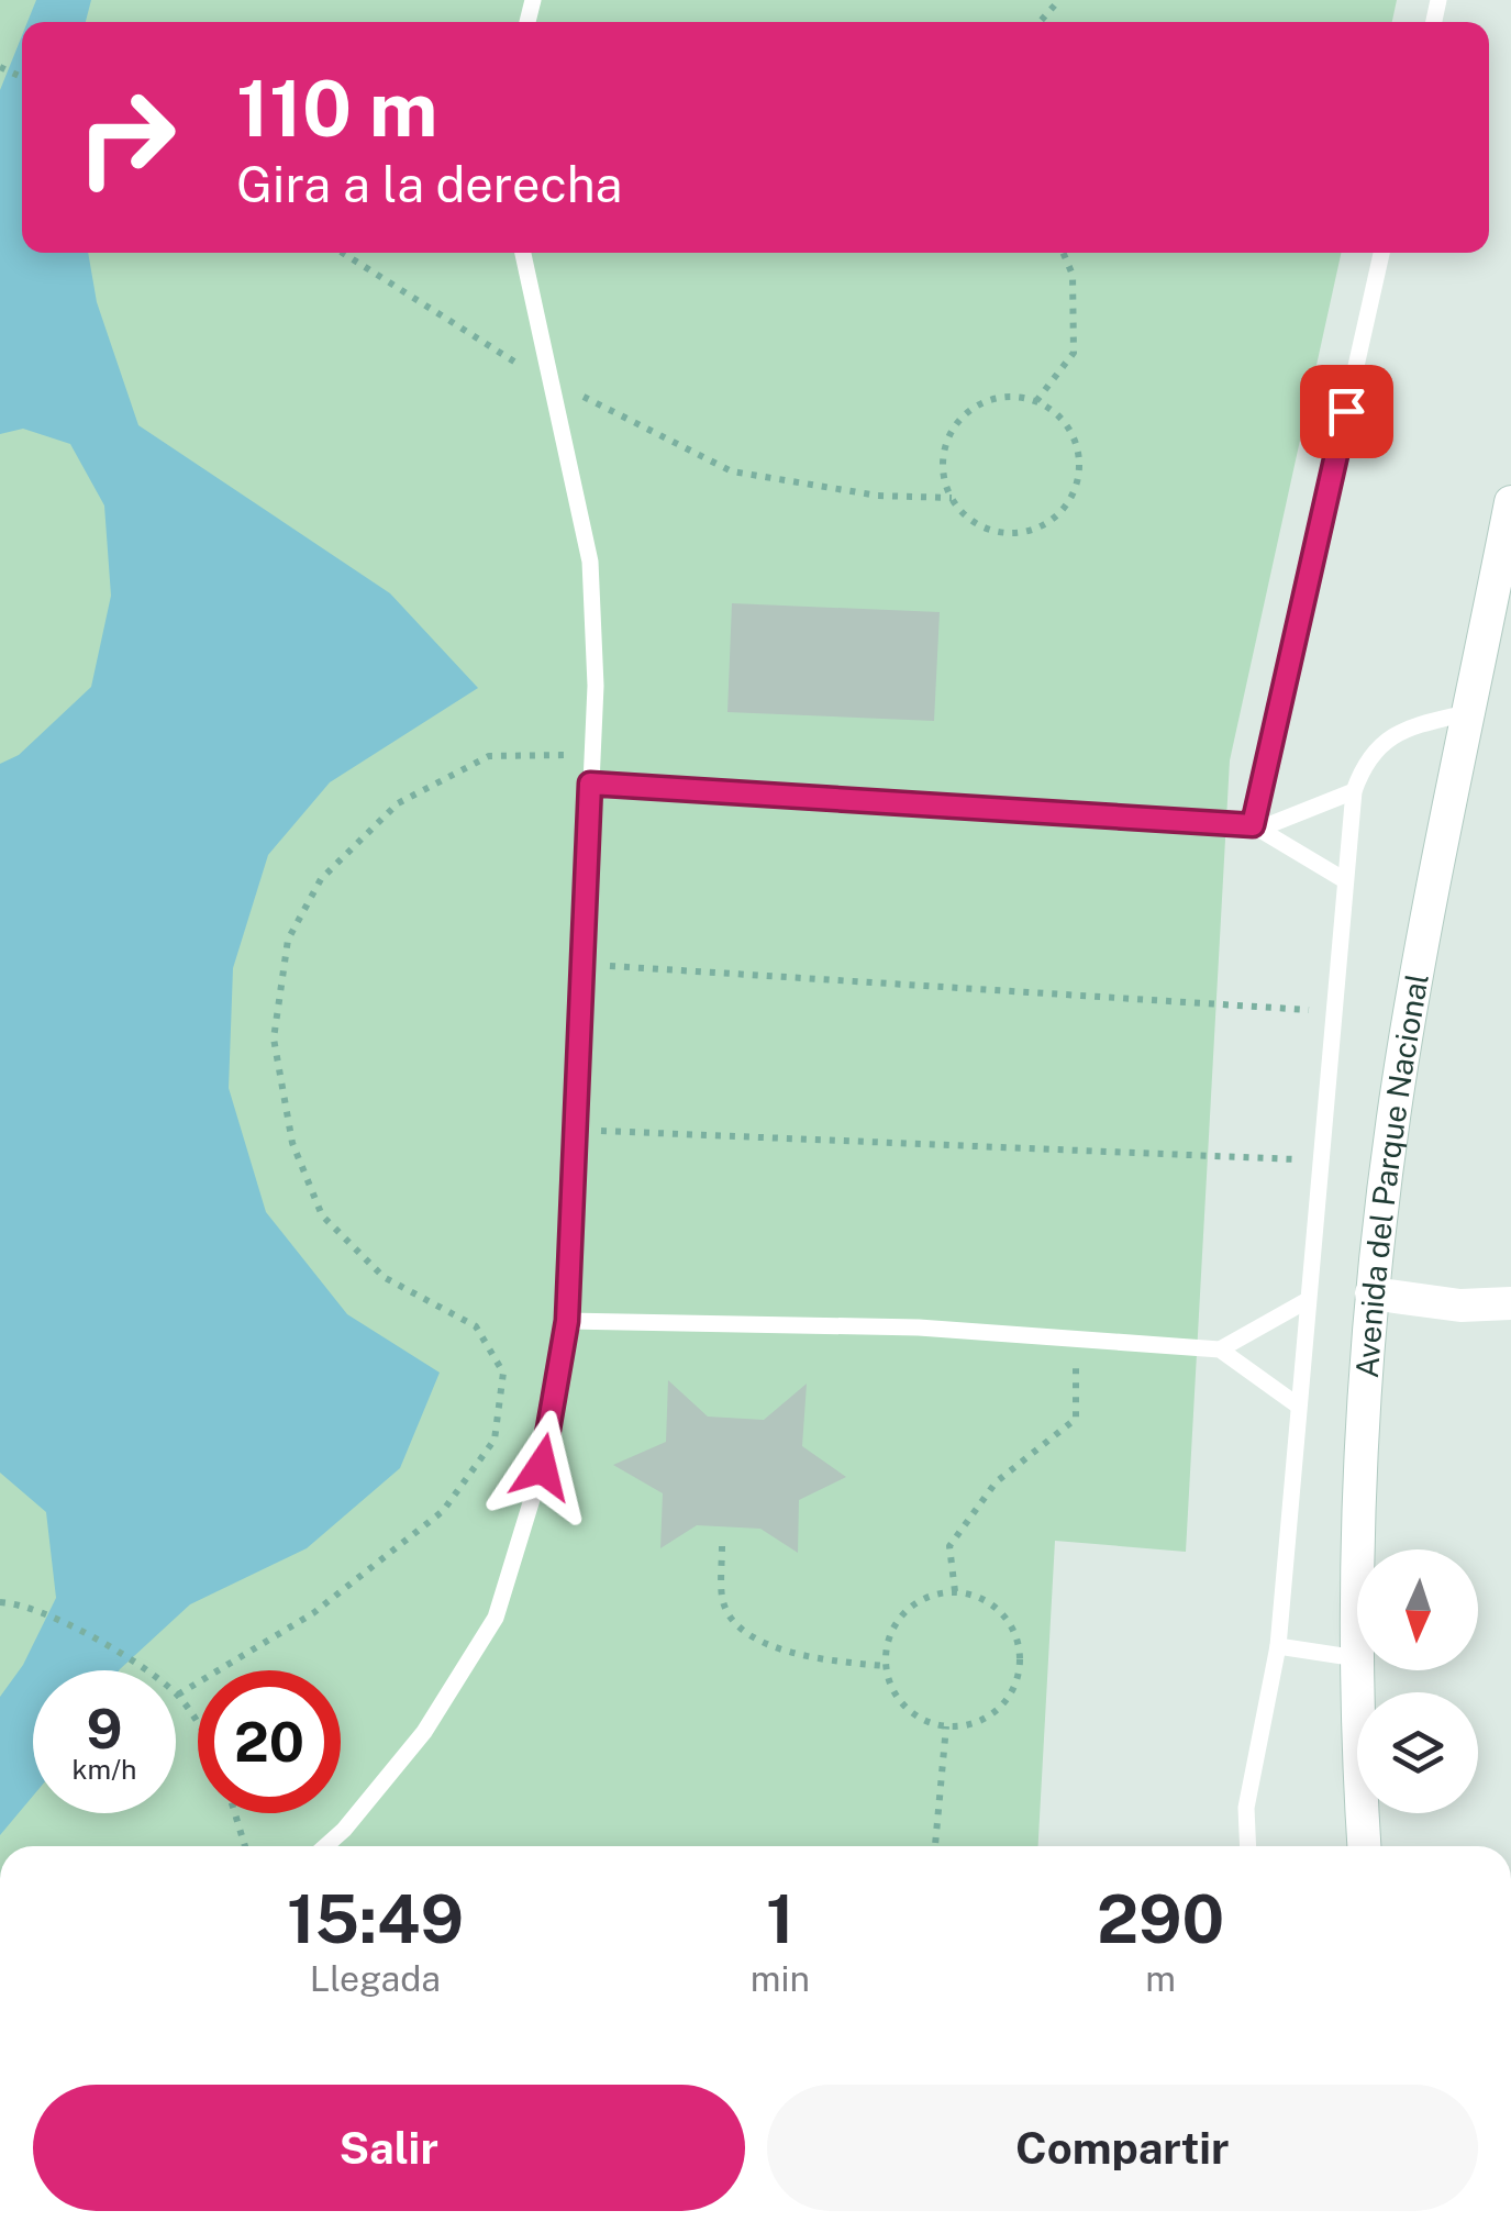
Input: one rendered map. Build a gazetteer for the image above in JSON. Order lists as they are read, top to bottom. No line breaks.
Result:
{"streets":{"street":["Avenida del Parque Nacional"]},"north":"bottom","page":{"turn":["110 m","Gira a la derecha"],"speed":"9 km/h","limit":"20","eta":["15:49","Llegada","1","min","290","m"],"buttons":["Salir","Compartir"]}}
